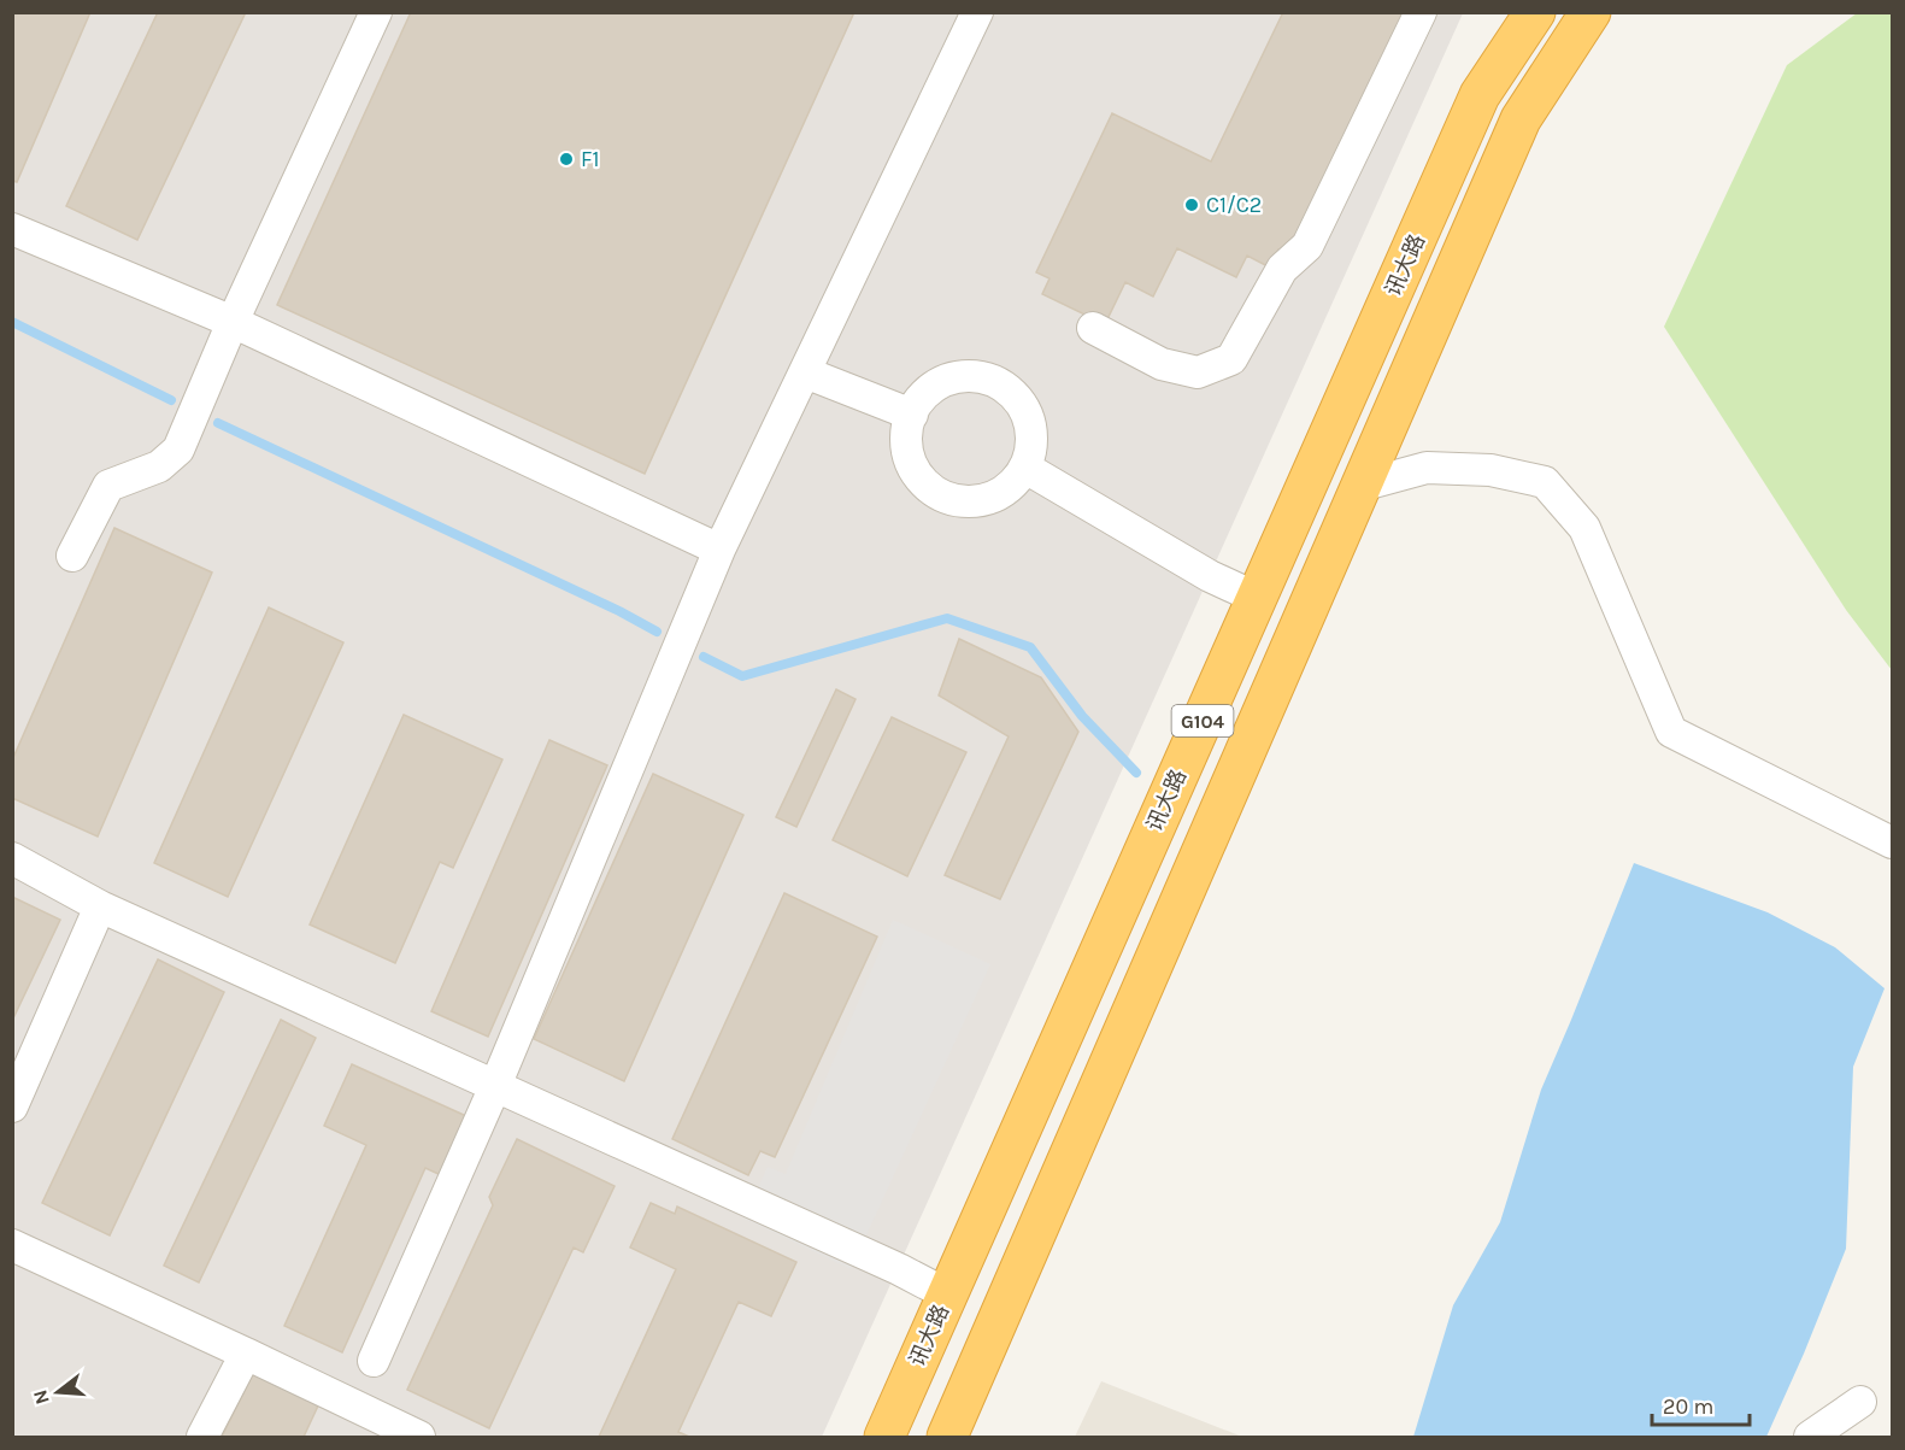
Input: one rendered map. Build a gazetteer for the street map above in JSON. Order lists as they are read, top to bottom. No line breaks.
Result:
{"streets":{"highway":["讯大路","G104"]},"places":["F1","C1/C2"],"scale_bar":"20 m","north":"left"}
